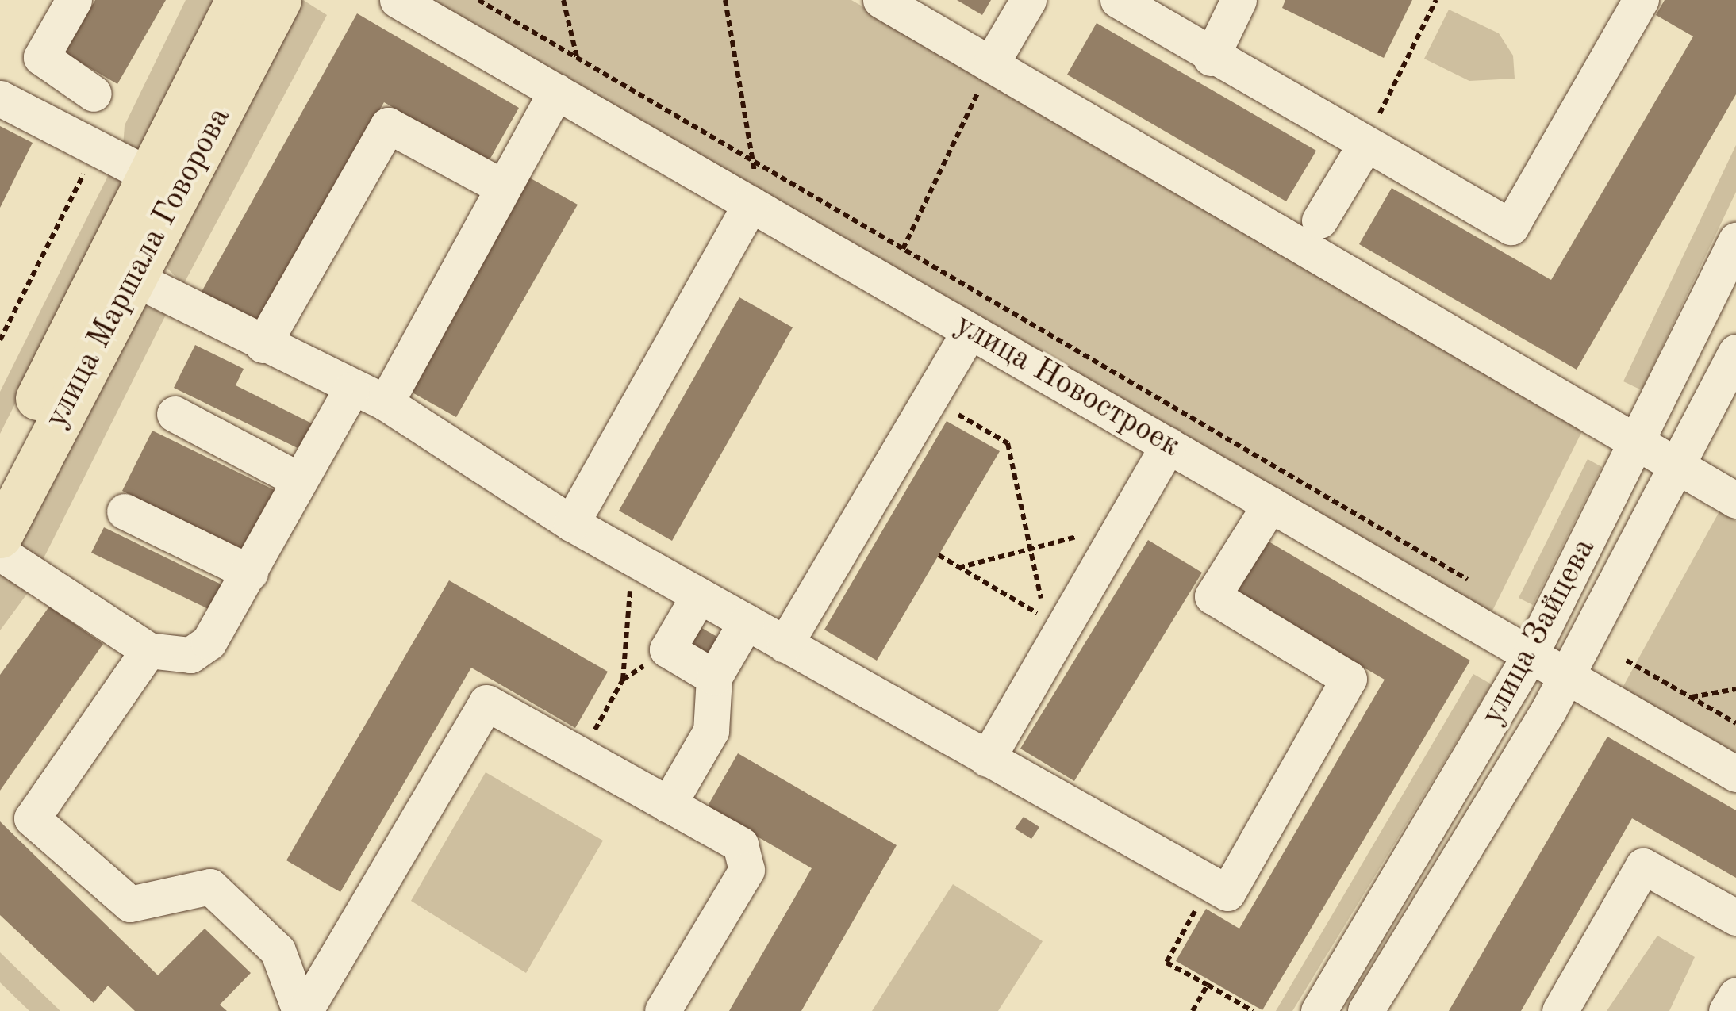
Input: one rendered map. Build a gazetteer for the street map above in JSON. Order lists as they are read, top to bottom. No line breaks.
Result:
{"streets":{"main road":["улица Маршала Говорова"],"street":["улица Новостроек","улица Зайцева"]},"crossings":[["улица Новостроек","улица Зайцева"]]}
